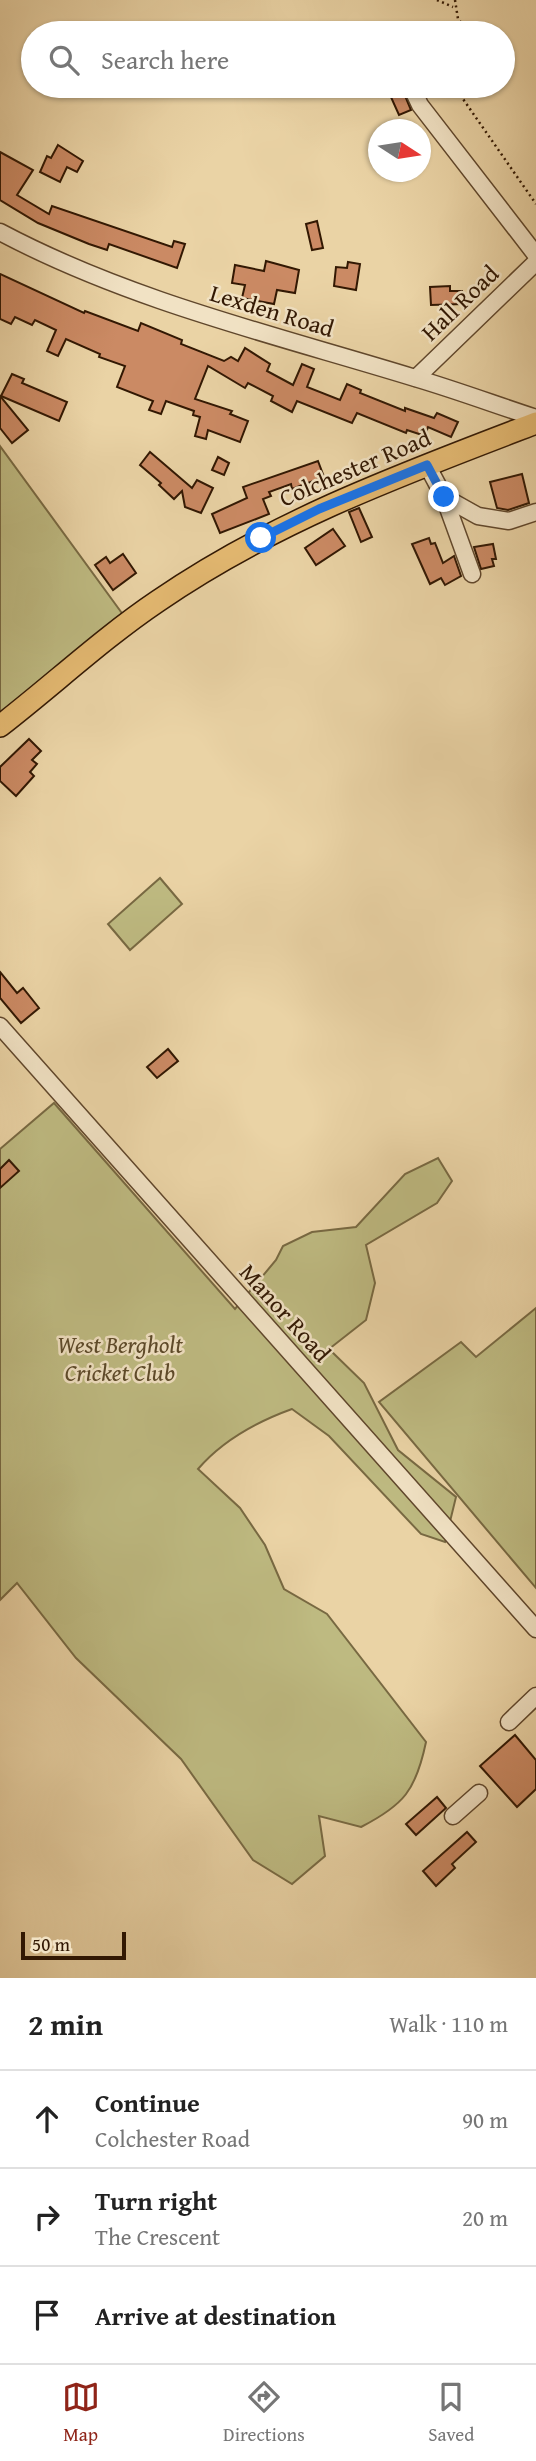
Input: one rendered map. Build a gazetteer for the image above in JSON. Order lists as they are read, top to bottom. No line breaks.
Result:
{"streets":{"main road":["Colchester Road"],"street":["Hall Road","Lexden Road","Manor Road"]},"crossings":[["Hall Road","Lexden Road"]],"parks":["West Bergholt Cricket Club"],"scale_bar":"50 m","north":"right","page":{"search":"Search here","scale":"50 m","heading":["2 min","Walk · 110 m"],"list":[["Continue","Colchester Road","90 m"],["Turn right","The Crescent","20 m"],"Arrive at destination"],"nav":["Map","Directions","Saved"]}}
